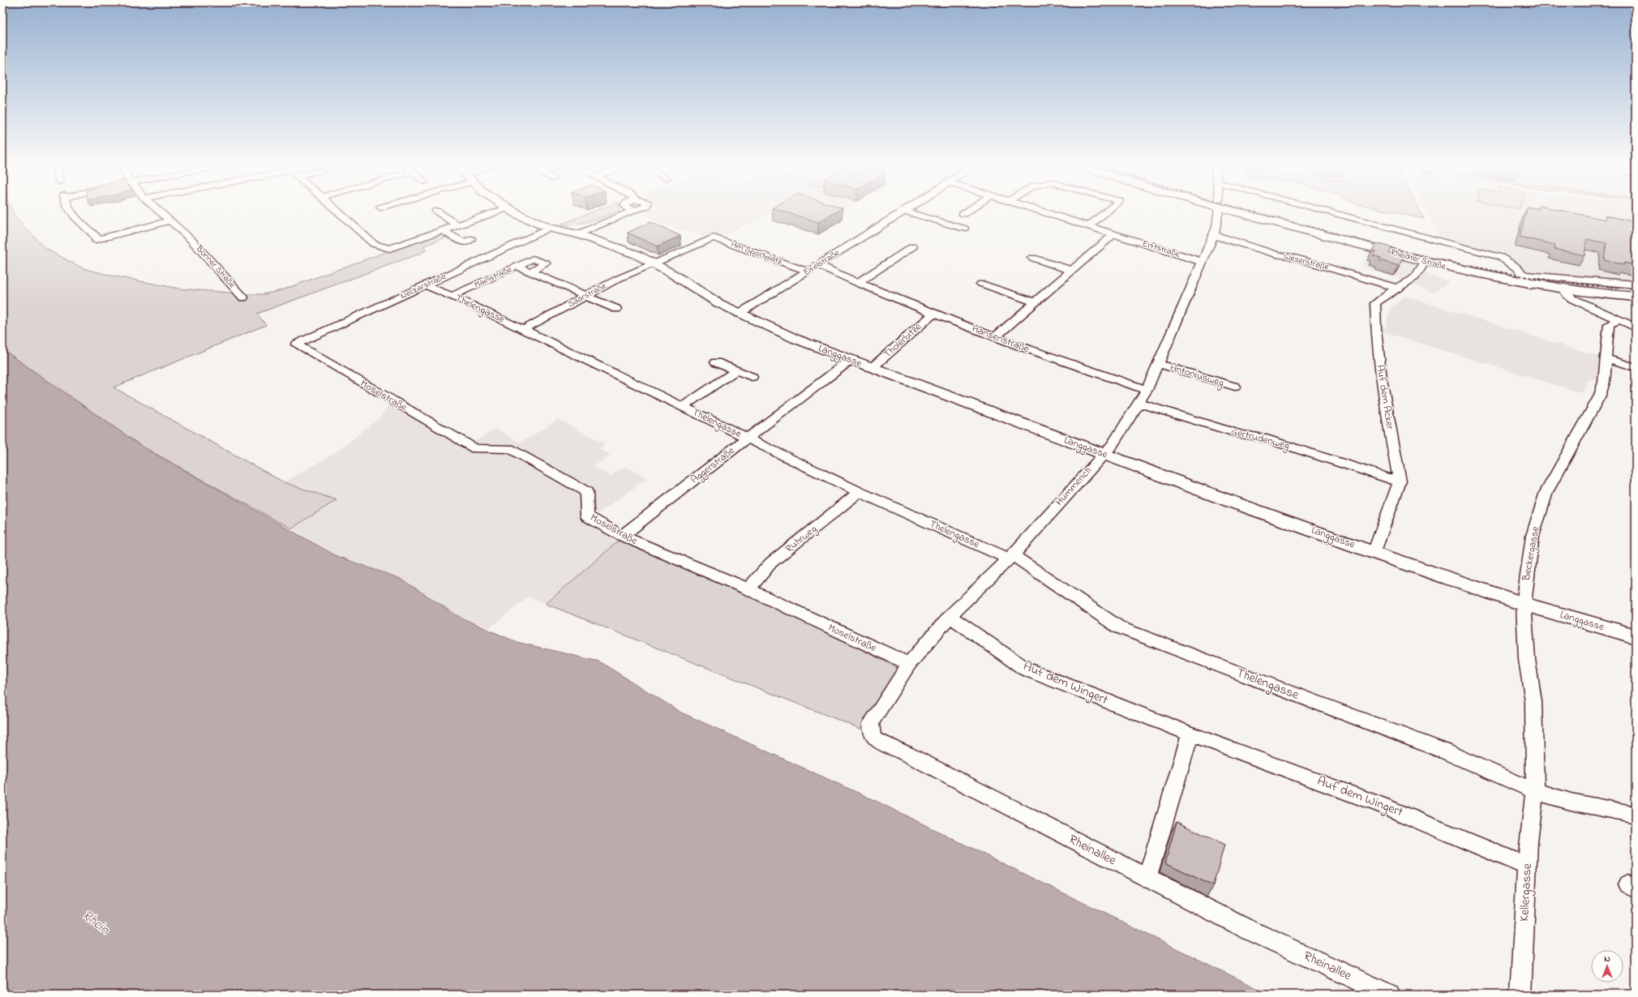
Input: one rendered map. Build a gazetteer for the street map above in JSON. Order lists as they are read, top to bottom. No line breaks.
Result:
{"streets":{"main road":["Rheidter Straße"],"street":["Erftstraße","Am Sportplatz","Weserstraße","Eifelstraße","Bonner Straße","Mainstraße","Neckarstraße","Saarstraße","Thelengasse","Hansenstraße","Tholerbitze","Langgasse","Antoniusweg","Moselstraße","Auf dem Acker","Gertrudenweg","Aggerstraße","Hummerich","Ruhrweg","Beckergasse","Auf dem Wingert","Rheinallee","Kellergasse"]},"crossings":[["Erftstraße","Hummerich"],["Am Sportplatz","Eifelstraße"],["Am Sportplatz","Saarstraße"],["Am Sportplatz","Langgasse"],["Rheidter Straße","Auf dem Acker"],["Weserstraße","Auf dem Acker"],["Weserstraße","Hummerich"],["Eifelstraße","Hansenstraße"],["Eifelstraße","Langgasse"],["Mainstraße","Saarstraße"],["Mainstraße","Thelengasse"],["Neckarstraße","Thelengasse"],["Neckarstraße","Langgasse"],["Neckarstraße","Moselstraße"],["Saarstraße","Thelengasse"],["Saarstraße","Langgasse"],["Thelengasse","Aggerstraße"],["Thelengasse","Hummerich"],["Thelengasse","Ruhrweg"],["Thelengasse","Beckergasse"],["Thelengasse","Kellergasse"],["Hansenstraße","Tholerbitze"],["Hansenstraße","Hummerich"],["Tholerbitze","Langgasse"],["Langgasse","Auf dem Acker"],["Langgasse","Aggerstraße"],["Langgasse","Hummerich"],["Langgasse","Beckergasse"],["Antoniusweg","Hummerich"],["Moselstraße","Aggerstraße"],["Moselstraße","Hummerich"],["Moselstraße","Ruhrweg"],["Moselstraße","Rheinallee"],["Auf dem Acker","Gertrudenweg"],["Gertrudenweg","Hummerich"],["Hummerich","Auf dem Wingert"],["Hummerich","Rheinallee"],["Beckergasse","Kellergasse"],["Auf dem Wingert","Kellergasse"]],"water":["Rhein"],"north":"top"}
